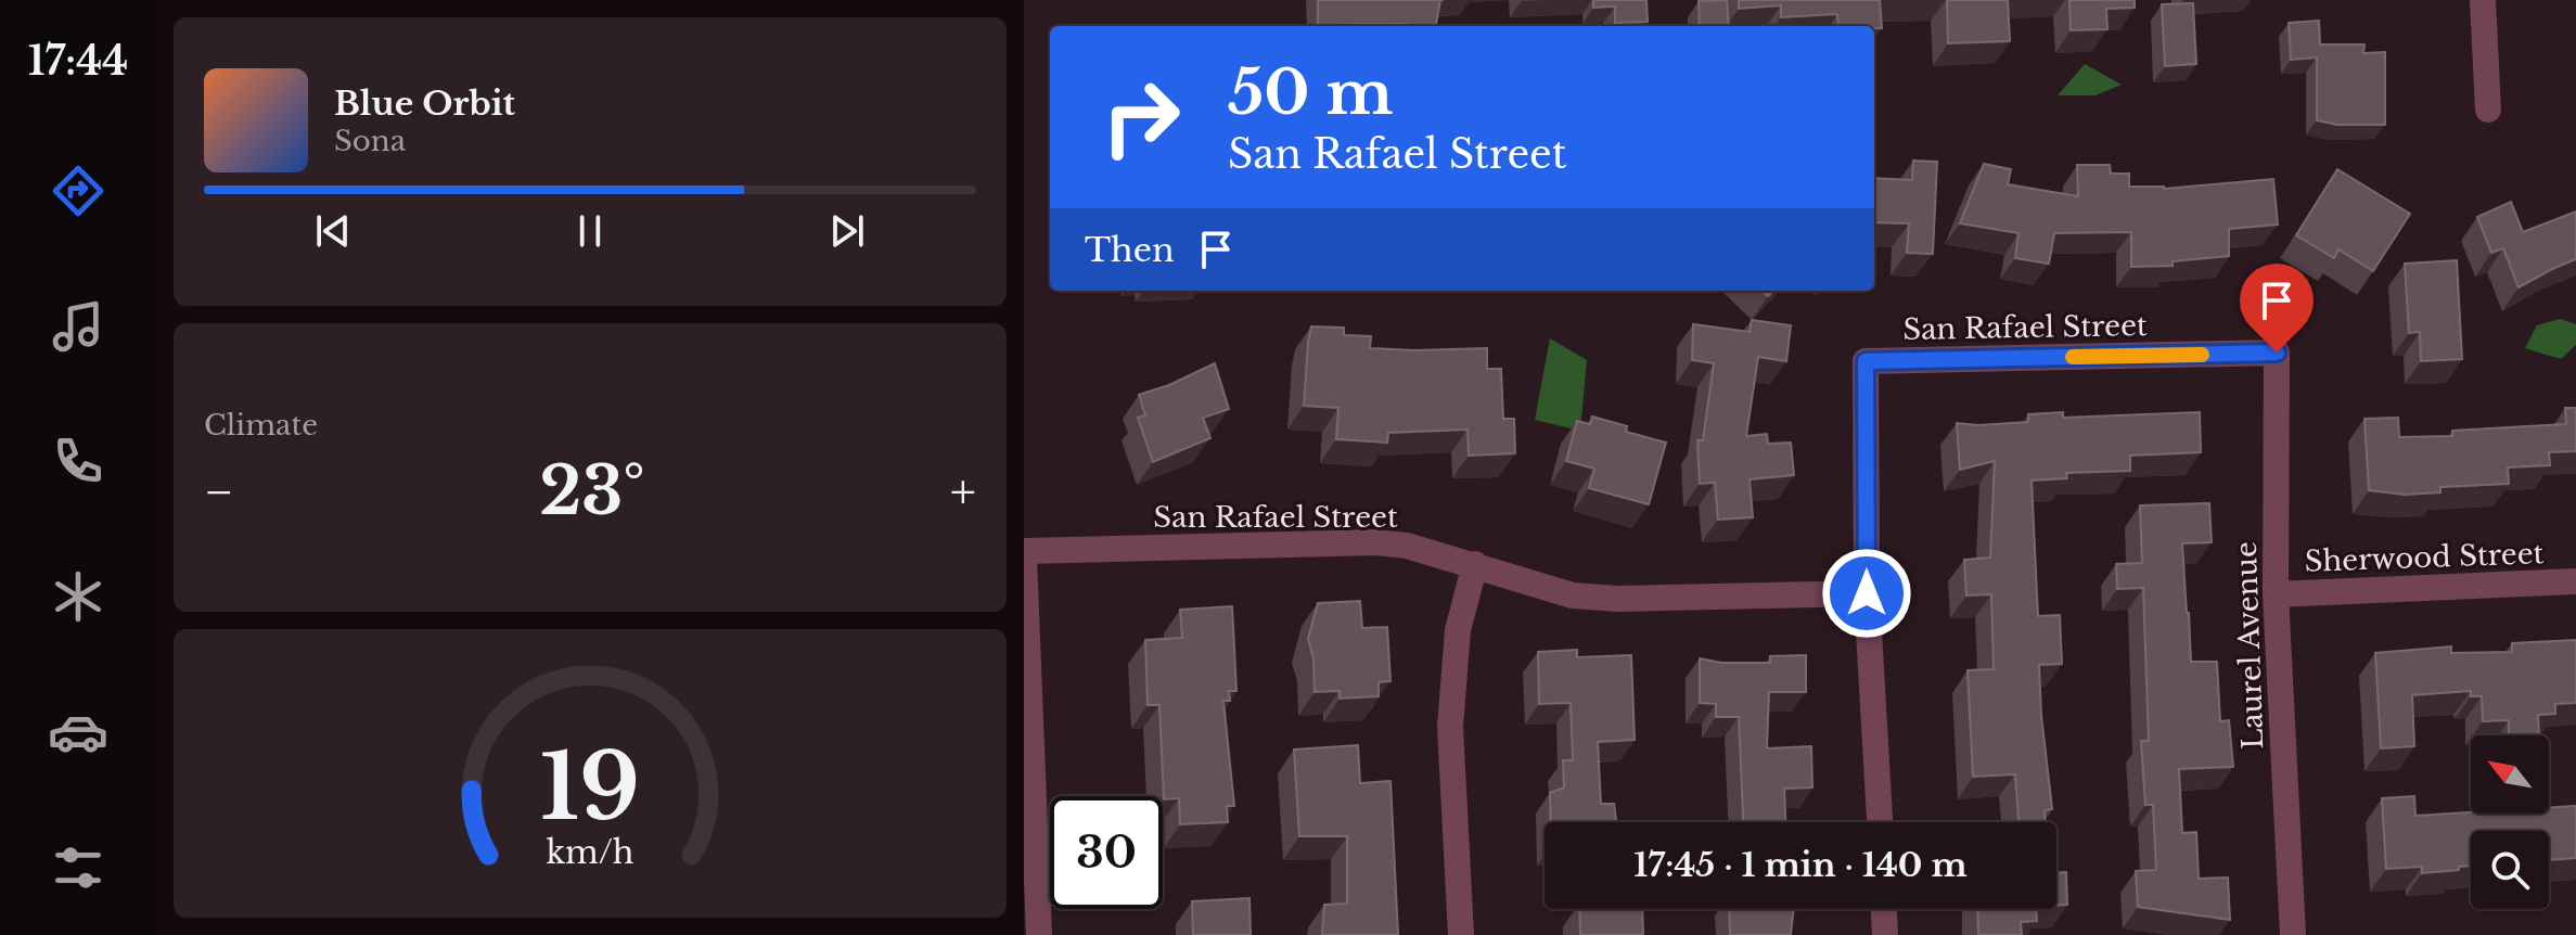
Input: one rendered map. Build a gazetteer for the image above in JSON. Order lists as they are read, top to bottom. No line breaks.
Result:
{"streets":{"street":["San Rafael Street","Sherwood Street","Laurel Avenue"]},"crossings":[["San Rafael Street","Laurel Avenue"],["Sherwood Street","Laurel Avenue"]],"north":"top left","page":{"tabs":"17:44","turn":["50 m","San Rafael Street"],"song":["Blue Orbit","Sona"],"then":"Then","tile":"Climate","heat":["−","23°","+"],"limit":"30","trip":"17:45 · 1 min · 140 m","gauge":["19","km/h"]}}
